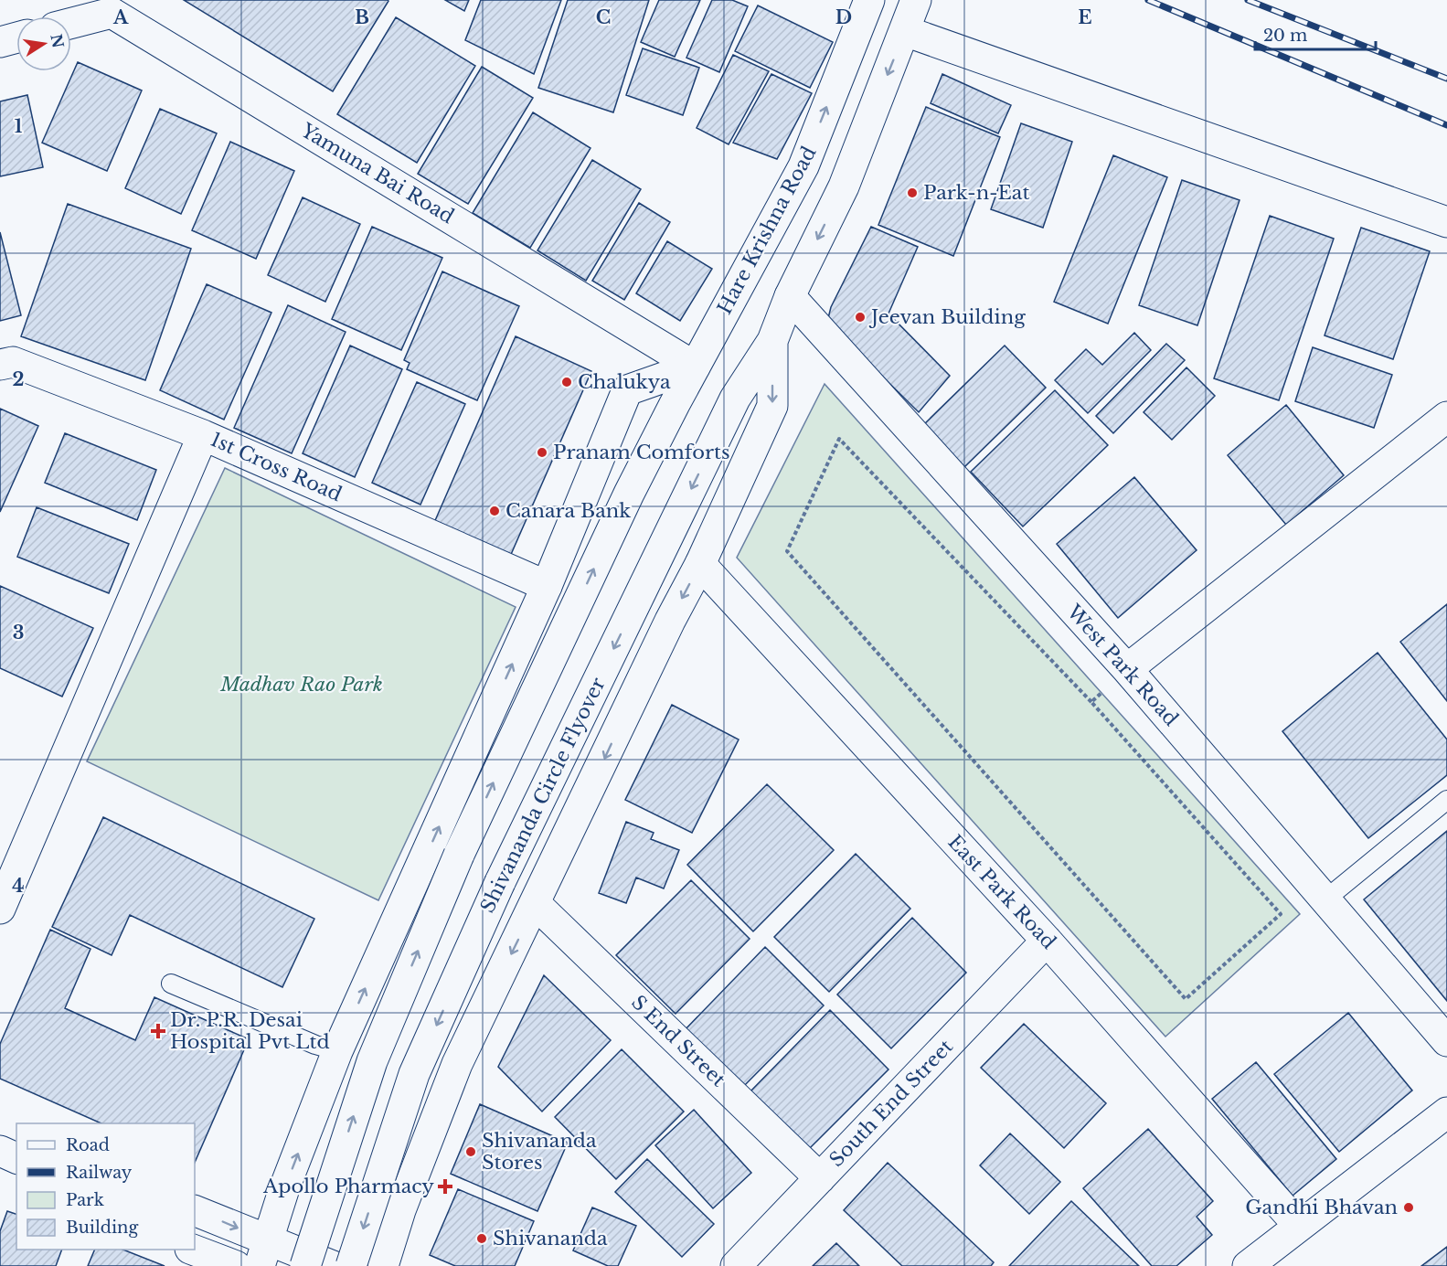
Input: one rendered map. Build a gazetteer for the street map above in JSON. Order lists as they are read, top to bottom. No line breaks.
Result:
{"streets":{"street":["Yamuna Bai Road","Hare Krishna Road","1st Cross Road","West Park Road","Shivananda Circle Flyover","East Park Road","S End Street","South End Street"]},"crossings":[["Yamuna Bai Road","Hare Krishna Road"],["East Park Road","South End Street"],["S End Street","South End Street"]],"parks":["Madhav Rao Park"],"places":{"other":["Park-n-Eat","Jeevan Building","Chalukya","Pranam Comforts","Canara Bank","Shivananda Stores","Gandhi Bhavan","Shivananda"],"health":["Dr. P.R. Desai Hospital Pvt Ltd","Apollo Pharmacy"]},"legend":["Road","Railway","Park","Building"],"scale_bar":"20 m","north":"right","grid":{"columns":["A","B","C","D","E"],"rows":["1","2","3","4"]}}
